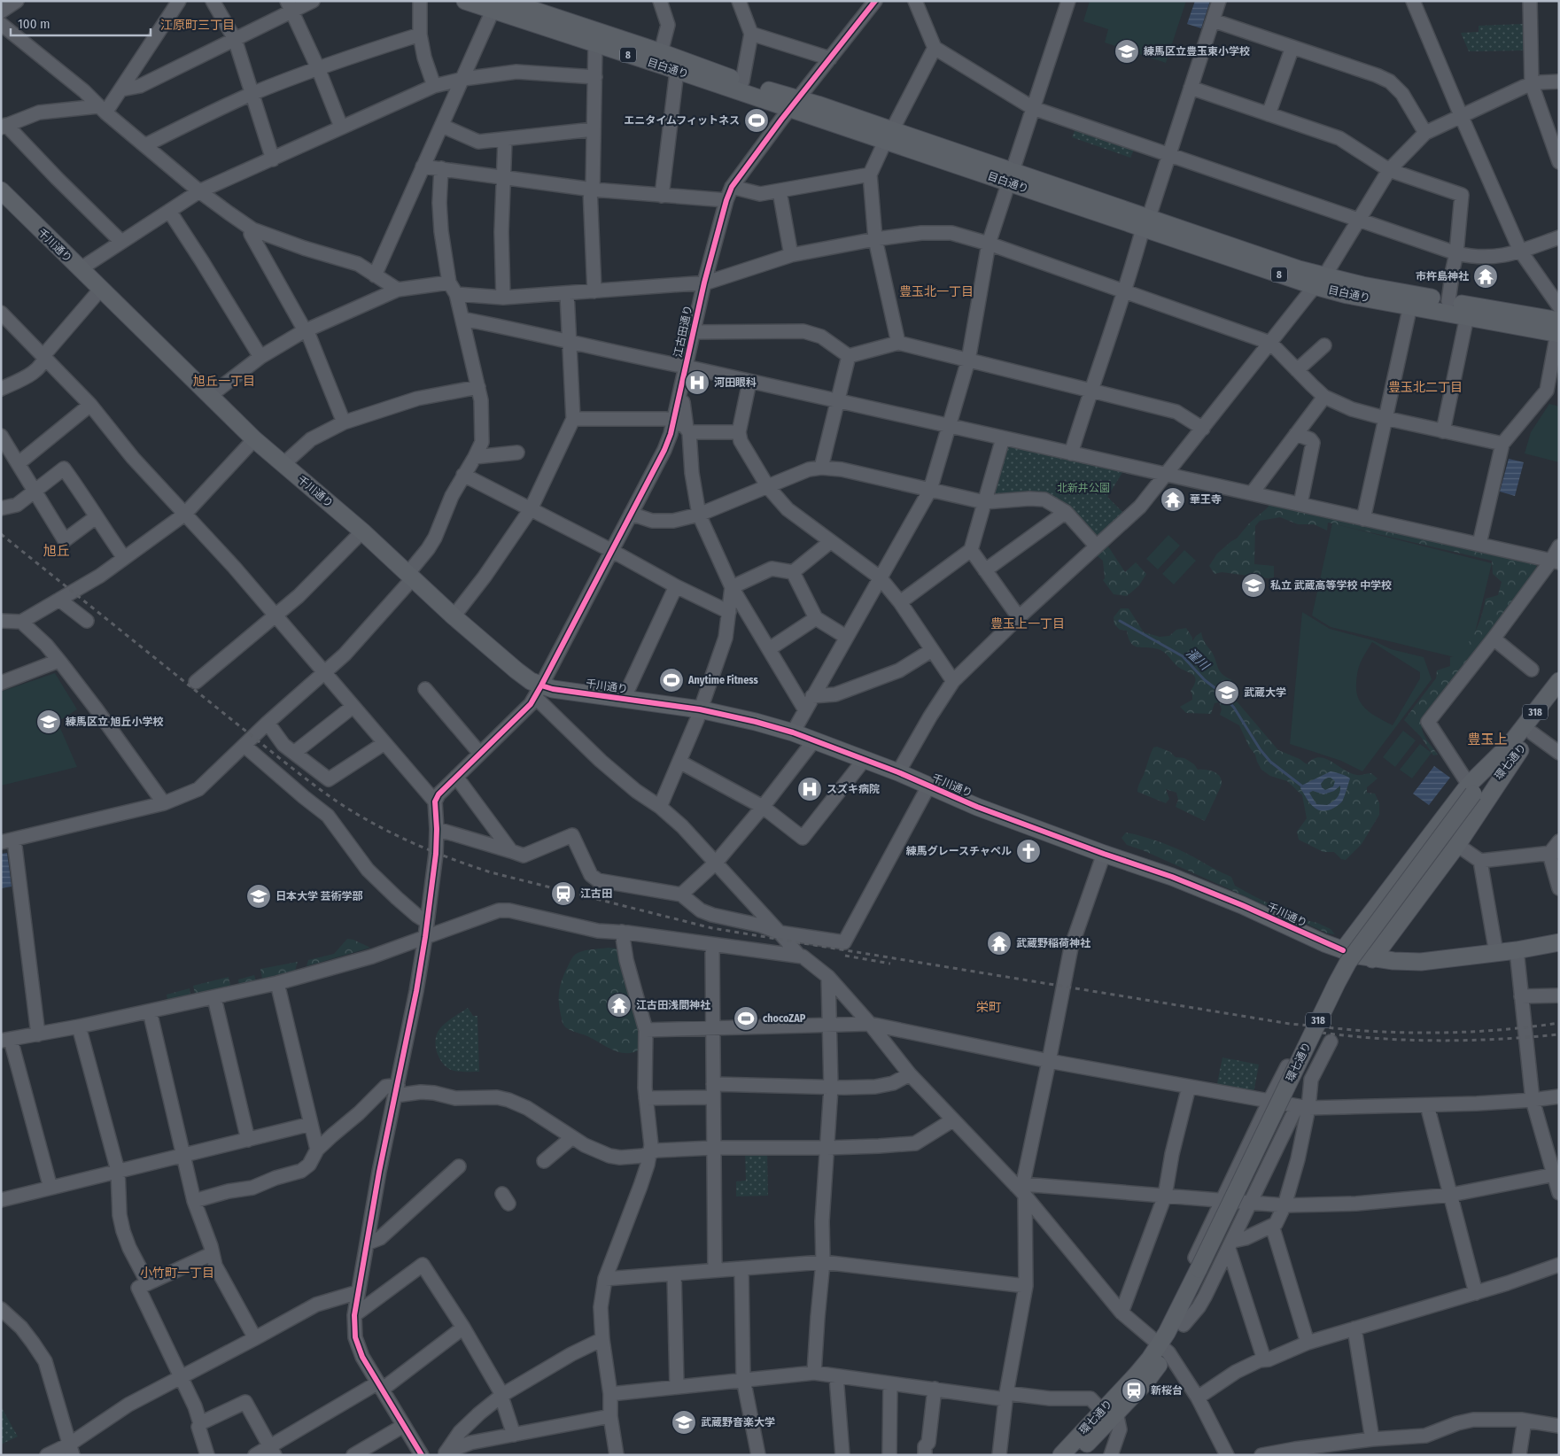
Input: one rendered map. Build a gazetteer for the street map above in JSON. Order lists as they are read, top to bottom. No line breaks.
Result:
{"streets":{"main road":["8","目白通り","千川通り","318","環七通り"],"street":["江古田通り"]},"crossings":[["目白通り","江古田通り"],["千川通り","江古田通り"]],"districts":["江原町三丁目","豊玉北一丁目","旭丘一丁目","豊玉北二丁目","旭丘","豊玉上一丁目","豊玉上","栄町","小竹町一丁目"],"water":["濯川"],"parks":["北新井公園"],"places":{"school or university":["練馬区立豊玉東小学校","私立 武蔵高等学校 中学校","武蔵大学","練馬区立 旭丘小学校","日本大学 芸術学部","武蔵野音楽大学"],"sports":["エニタイムフィットネス","Anytime Fitness","chocoZAP"],"temple":["市杵島神社","華王寺","武蔵野稲荷神社","江古田浅間神社"],"hospital":["河田眼科","スズキ病院"],"church":["練馬グレースチャペル"],"station":["江古田","新桜台"]},"scale_bar":"100 m"}
